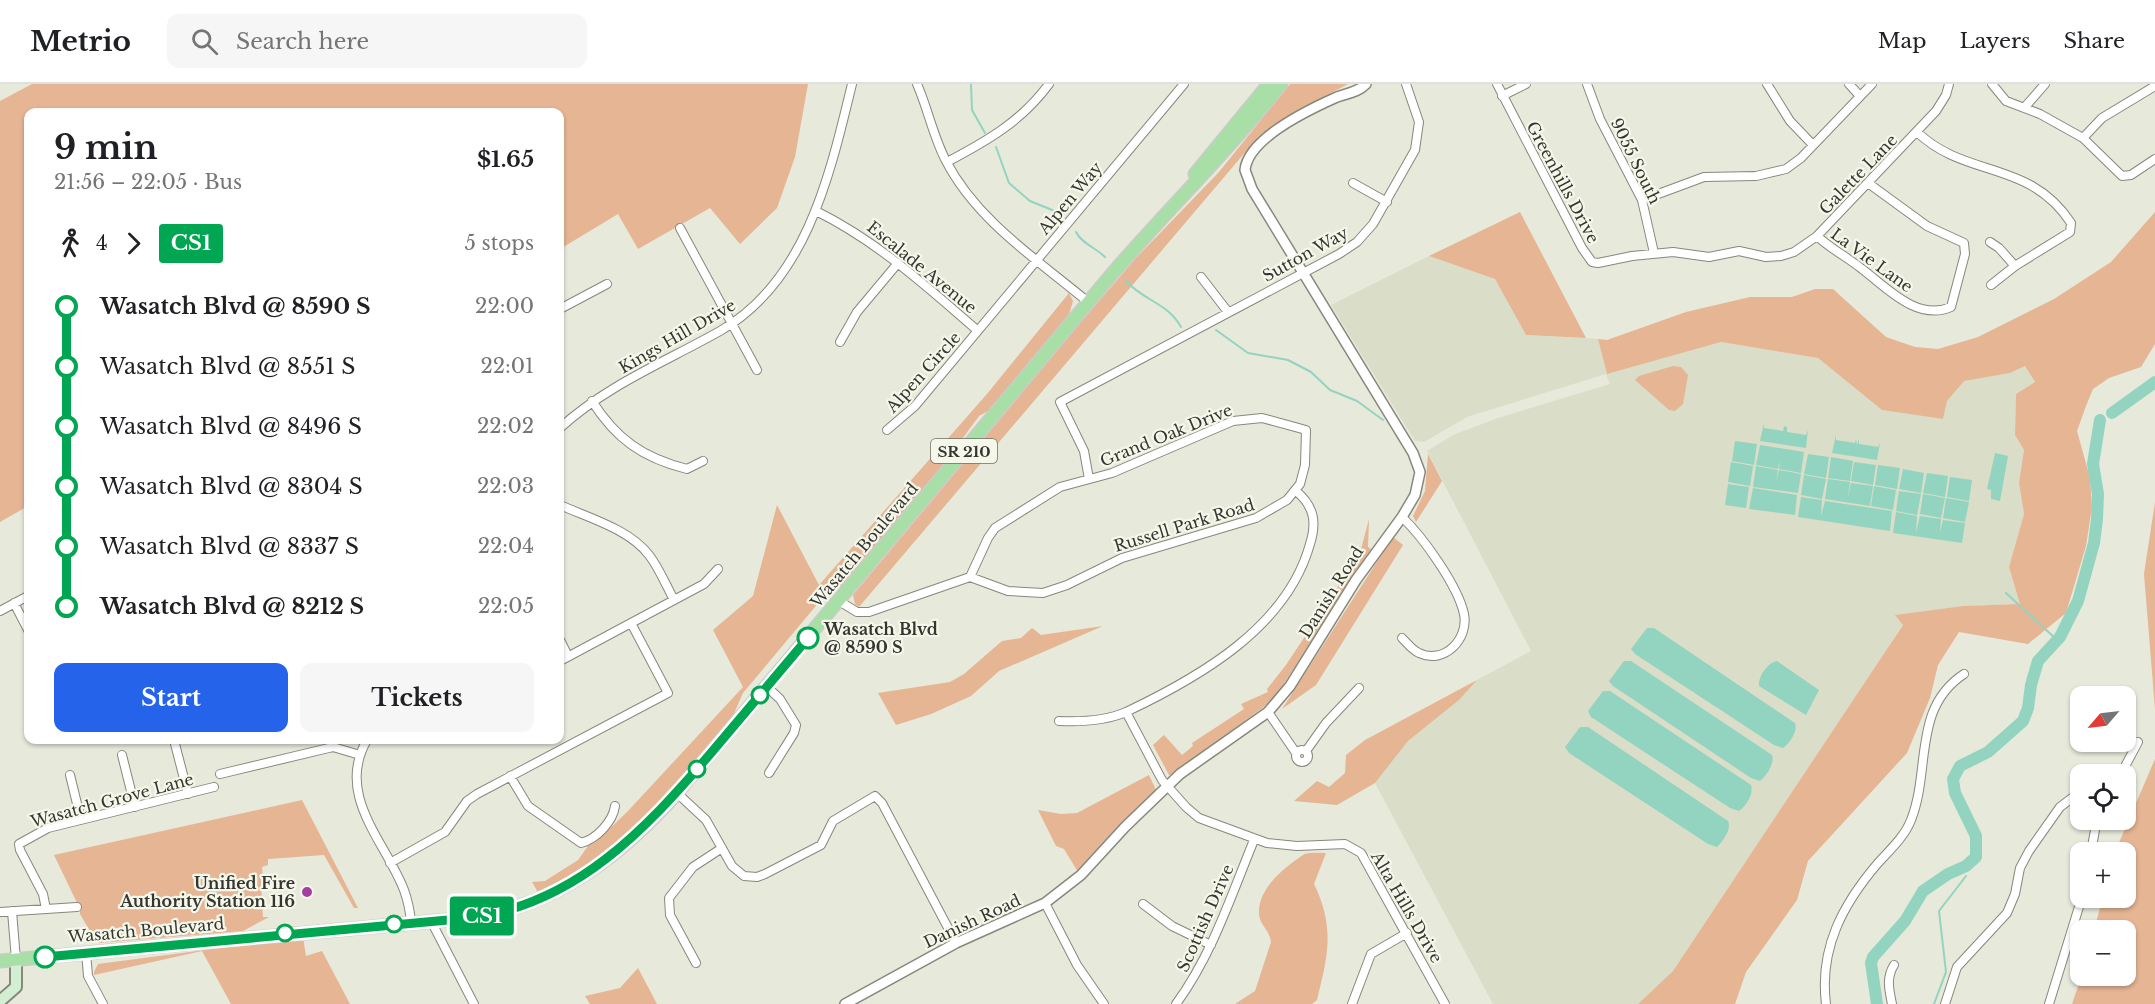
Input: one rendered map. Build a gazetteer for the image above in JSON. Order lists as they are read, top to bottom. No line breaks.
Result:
{"streets":{"main road":["SR 210","Wasatch Boulevard"],"street":["9055 South","Galette Lane","Greenhills Drive","Alpen Way","Sutton Way","La Vie Lane","Escalade Avenue","Kings Hill Drive","Alpen Circle","Grand Oak Drive","Russell Park Road","Danish Road","Wasatch Grove Lane","Alta Hills Drive","Scottish Drive"]},"crossings":[["9055 South","Greenhills Drive"],["Galette Lane","Greenhills Drive"],["Galette Lane","La Vie Lane"],["Alpen Way","Escalade Avenue"],["Alpen Way","Alpen Circle"],["Sutton Way","Grand Oak Drive"],["Sutton Way","Danish Road"],["Escalade Avenue","Kings Hill Drive"],["Escalade Avenue","Alpen Circle"],["Grand Oak Drive","Russell Park Road"],["Danish Road","Alta Hills Drive"],["Alta Hills Drive","Scottish Drive"]],"places":["Wasatch Blvd @ 8590 S","Unified Fire Authority Station 116"],"lines":["bus line CS1"],"north":"bottom left","page":{"header":"Metrio","search":"Search here","nav":["Map","Layers","Share"],"on_map":"CS1","heading":["9 min","21:56 – 22:05 · Bus","$1.65"],"legs":["4","CS1","5 stops"],"list":[{"name":"Wasatch Blvd @ 8590 S","value":"22:00"},{"name":"Wasatch Blvd @ 8551 S","value":"22:01"},{"name":"Wasatch Blvd @ 8496 S","value":"22:02"},{"name":"Wasatch Blvd @ 8304 S","value":"22:03"},{"name":"Wasatch Blvd @ 8337 S","value":"22:04"},{"name":"Wasatch Blvd @ 8212 S","value":"22:05"}],"buttons":["Start","Tickets"],"map_buttons":["+","−"]}}
